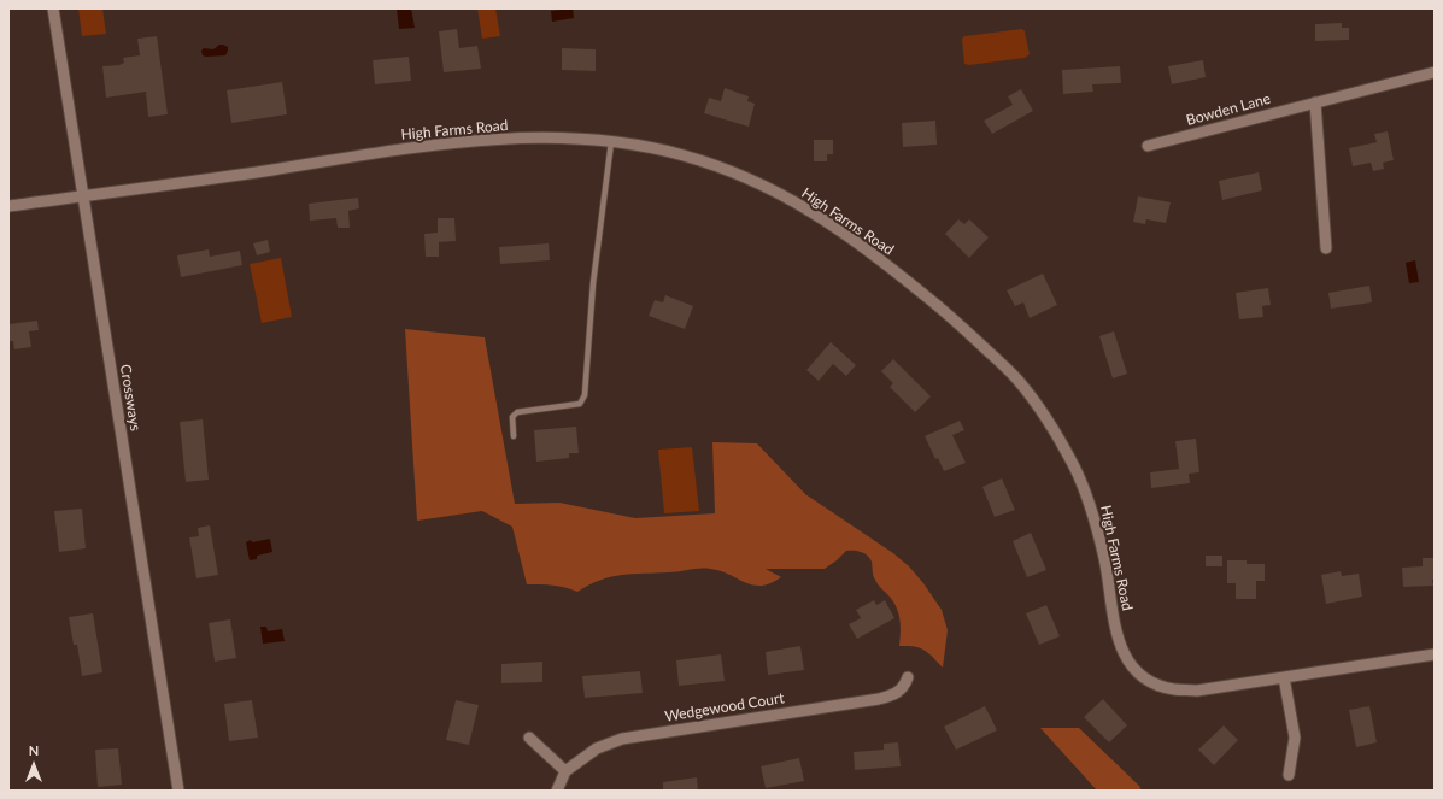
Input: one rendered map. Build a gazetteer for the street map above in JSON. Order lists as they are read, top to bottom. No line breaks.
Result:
{"streets":{"street":["Bowden Lane","High Farms Road","Crossways","Wedgewood Court"]},"crossings":[["High Farms Road","Crossways"]],"north":"top"}
